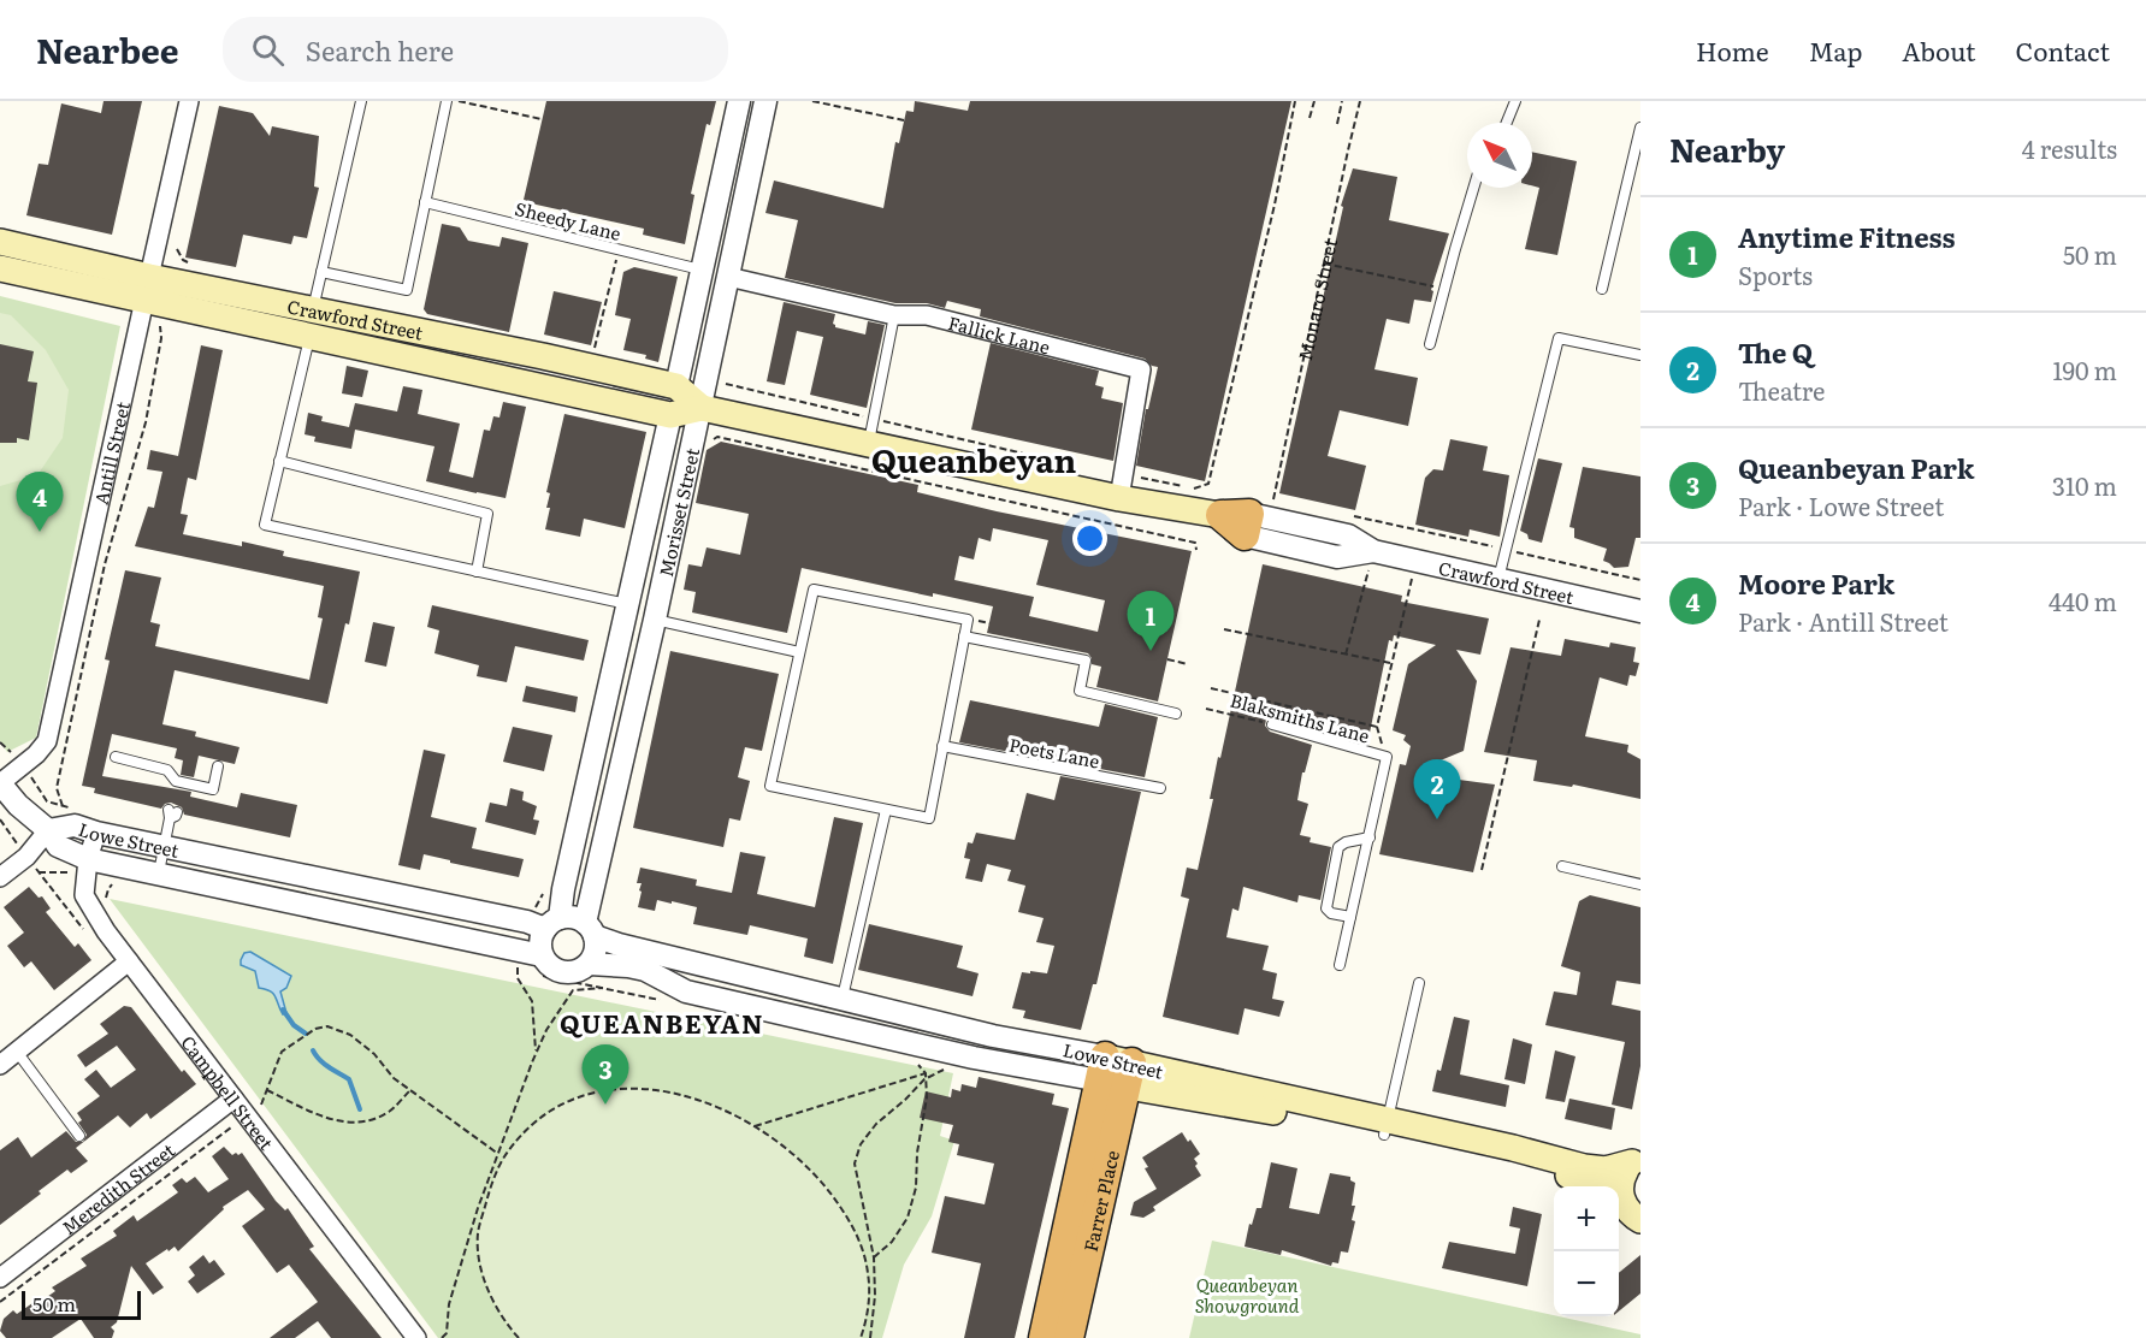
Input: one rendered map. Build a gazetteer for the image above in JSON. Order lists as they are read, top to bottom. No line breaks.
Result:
{"streets":{"highway":["Crawford Street","Farrer Place"],"main road":["Morisset Street","Lowe Street"],"street":["Fallick Lane","Antill Street","Campbell Street","Meredith Street"],"lane":["Sheedy Lane","Blaksmiths Lane","Poets Lane"],"path":["Monaro Street"]},"crossings":[["Sheedy Lane","Morisset Street"],["Monaro Street","Crawford Street"],["Crawford Street","Fallick Lane"],["Crawford Street","Antill Street"],["Crawford Street","Morisset Street"],["Fallick Lane","Morisset Street"],["Morisset Street","Lowe Street"],["Lowe Street","Campbell Street"],["Lowe Street","Farrer Place"],["Campbell Street","Meredith Street"]],"districts":["Queanbeyan","QUEANBEYAN"],"parks":["Queanbeyan Showground"],"scale_bar":"50 m","north":"top left","page":{"header":"Nearbee","search":"Search here","nav":["Home","Map","About","Contact"],"heading":["Nearby","4 results"],"list":[{"mark":"1","name":"Anytime Fitness","note":"Sports","value":"50 m"},{"mark":"2","name":"The Q","note":"Theatre","value":"190 m"},{"mark":"3","name":"Queanbeyan Park","note":"Park · Lowe Street","value":"310 m"},{"mark":"4","name":"Moore Park","note":"Park · Antill Street","value":"440 m"}],"pins":["4","1","2","3"],"map_buttons":["+","−"],"scale":"50 m"}}
